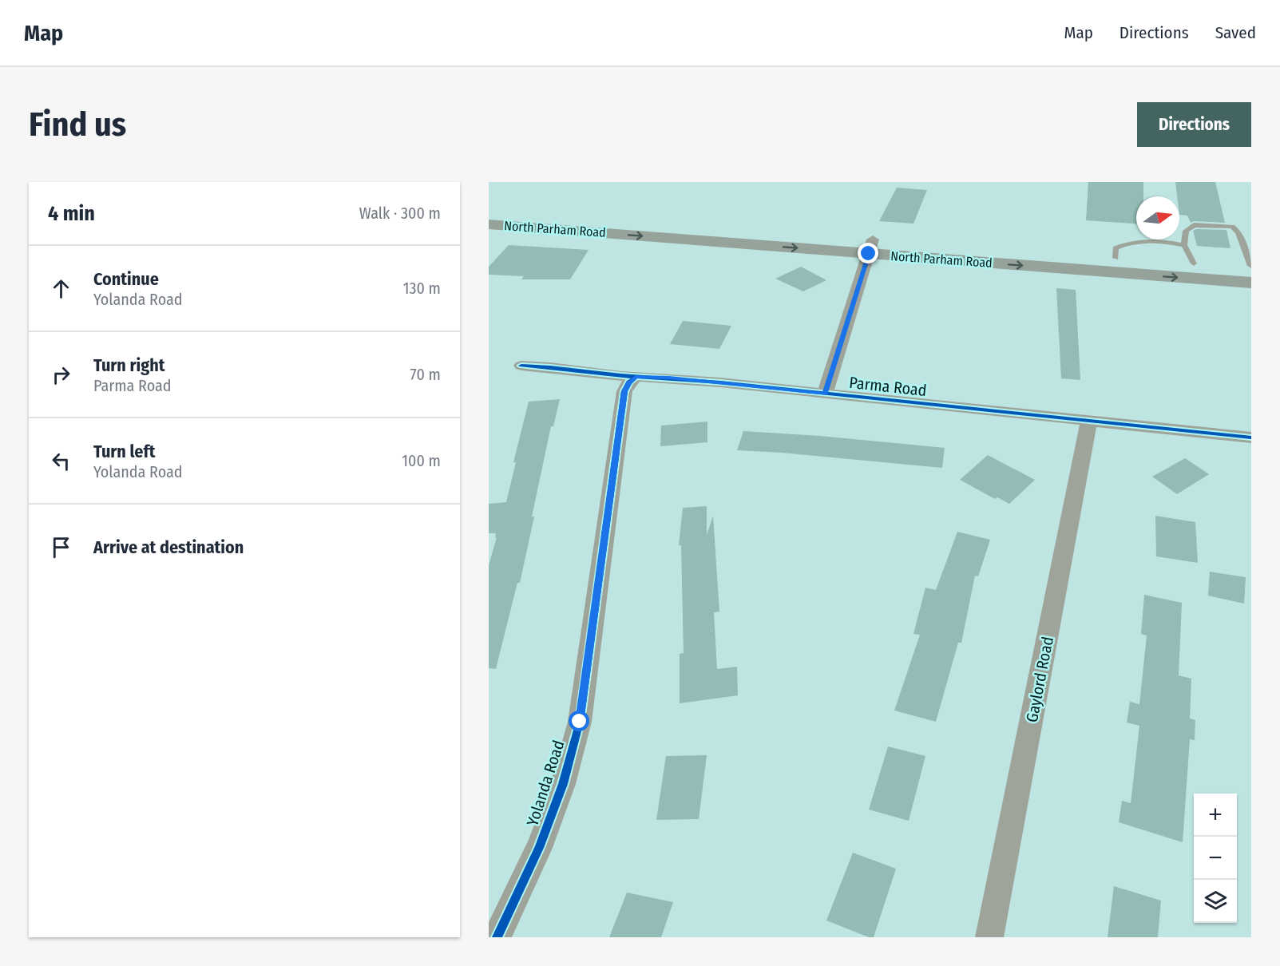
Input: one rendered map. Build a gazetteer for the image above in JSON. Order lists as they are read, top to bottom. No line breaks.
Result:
{"streets":{"highway":["North Parham Road"],"street":["Parma Road","Gaylord Road","Yolanda Road"]},"crossings":[["Parma Road","Gaylord Road"],["Parma Road","Yolanda Road"]],"north":"right","page":{"header":"Map","nav":["Map","Directions","Saved"],"buttons":"Directions","title":"Find us","heading":["4 min","Walk · 300 m"],"list":[["Continue","Yolanda Road","130 m"],["Turn right","Parma Road","70 m"],["Turn left","Yolanda Road","100 m"],"Arrive at destination"],"map_buttons":["+","−"]}}
